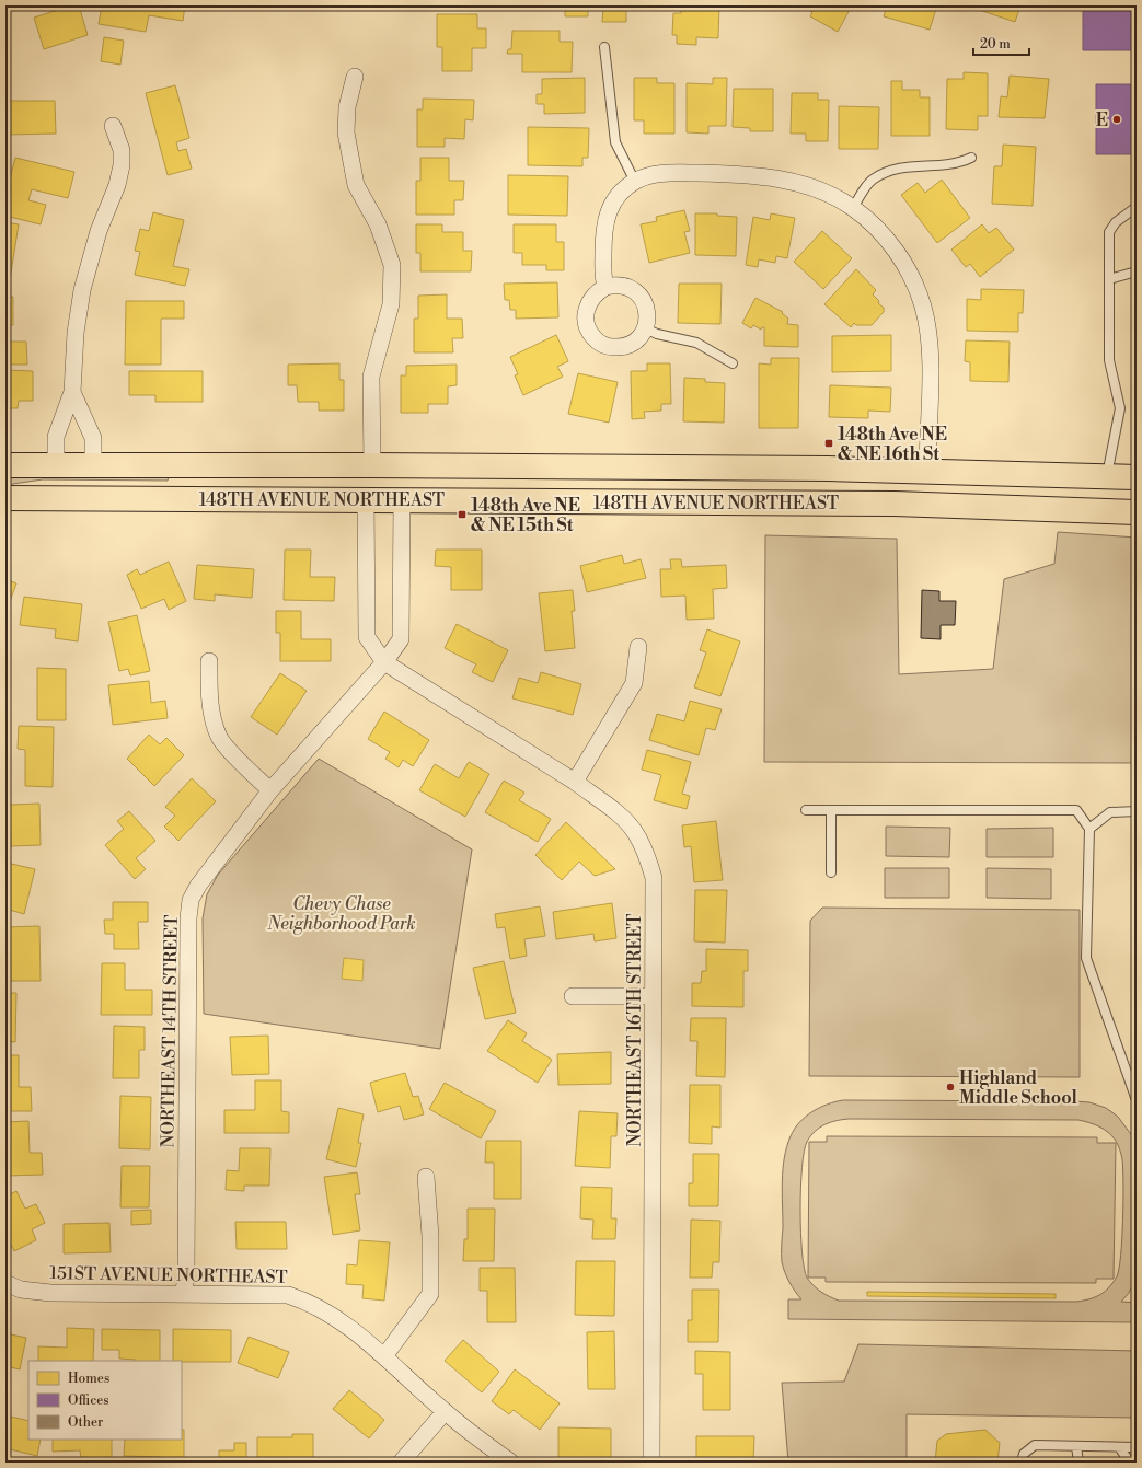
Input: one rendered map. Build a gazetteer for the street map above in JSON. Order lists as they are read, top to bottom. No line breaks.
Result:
{"streets":{"main road":["148TH AVENUE NORTHEAST"],"street":["NORTHEAST 16TH STREET","NORTHEAST 14TH STREET","151ST AVENUE NORTHEAST"]},"crossings":[["148TH AVENUE NORTHEAST","NORTHEAST 14TH STREET"],["NORTHEAST 16TH STREET","NORTHEAST 14TH STREET"],["NORTHEAST 14TH STREET","151ST AVENUE NORTHEAST"]],"parks":["Chevy Chase Neighborhood Park"],"places":{"other":["E","Highland Middle School"],"transit":["148th Ave NE & NE 16th St","148th Ave NE & NE 15th St"]},"legend":["Homes","Offices","Other"],"scale_bar":"20 m"}
